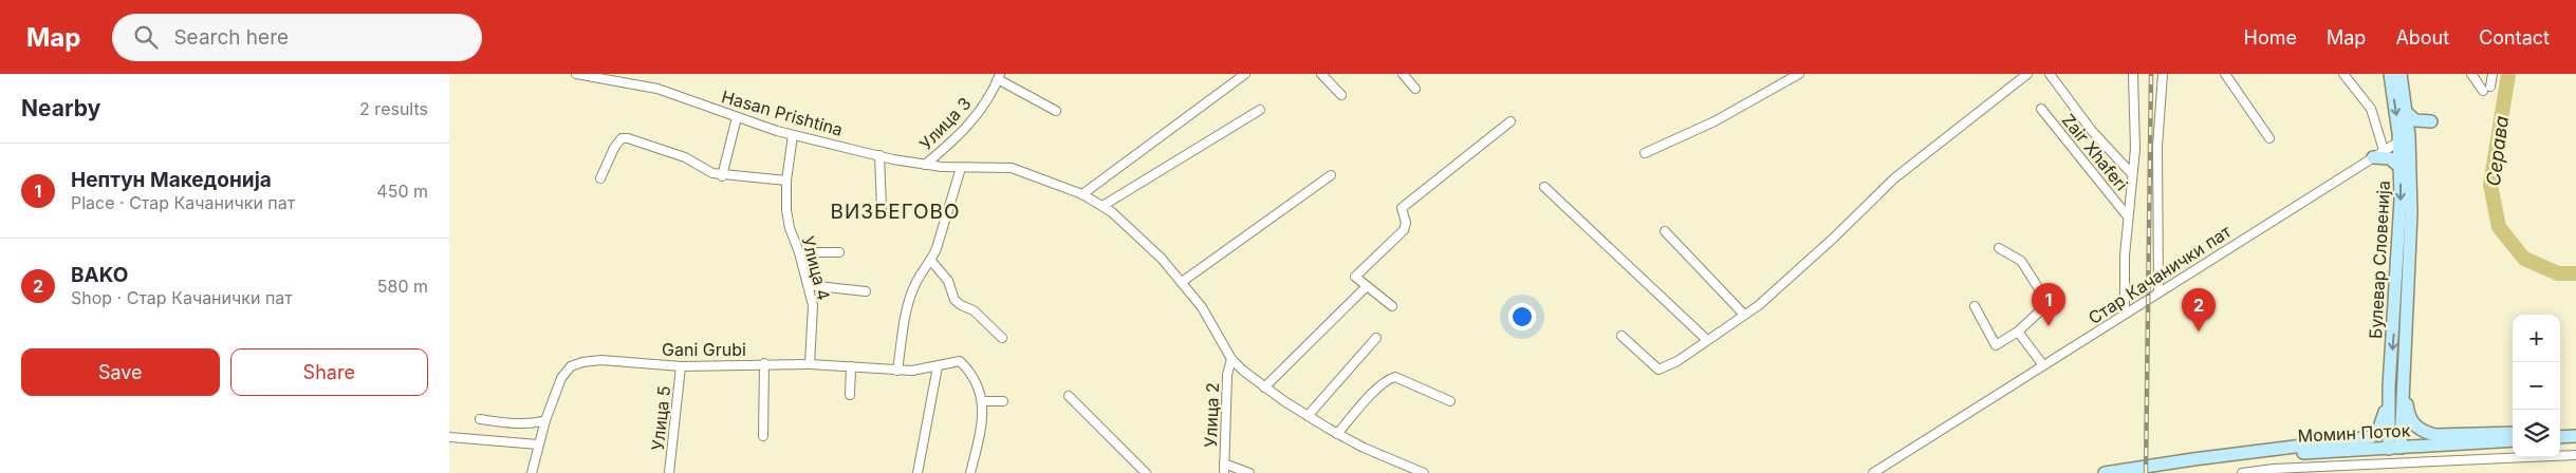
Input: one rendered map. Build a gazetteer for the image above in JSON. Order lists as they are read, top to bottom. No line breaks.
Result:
{"streets":{"street":["Hasan Prishtina","Улица 3","Zair Xhaferi","Булевар Словенија","Улица 4","Стар Качанички пат","Gani Grubi","Улица 2","Улица 5","Момин Поток"]},"crossings":[["Hasan Prishtina","Улица 3"],["Hasan Prishtina","Улица 4"],["Hasan Prishtina","Улица 2"],["Булевар Словенија","Стар Качанички пат"],["Булевар Словенија","Момин Поток"],["Улица 4","Gani Grubi"],["Gani Grubi","Улица 5"]],"districts":["ВИЗБЕГОВО"],"water":["Серава"],"page":{"header":"Map","search":"Search here","nav":["Home","Map","About","Contact"],"heading":["Nearby","2 results"],"list":[{"mark":"1","name":"Нептун Македонија","note":"Place · Стар Качанички пат","value":"450 m"},{"mark":"2","name":"BAKO","note":"Shop · Стар Качанички пат","value":"580 m"}],"pins":["1","2"],"map_buttons":["+","−"],"buttons":["Save","Share"]}}
